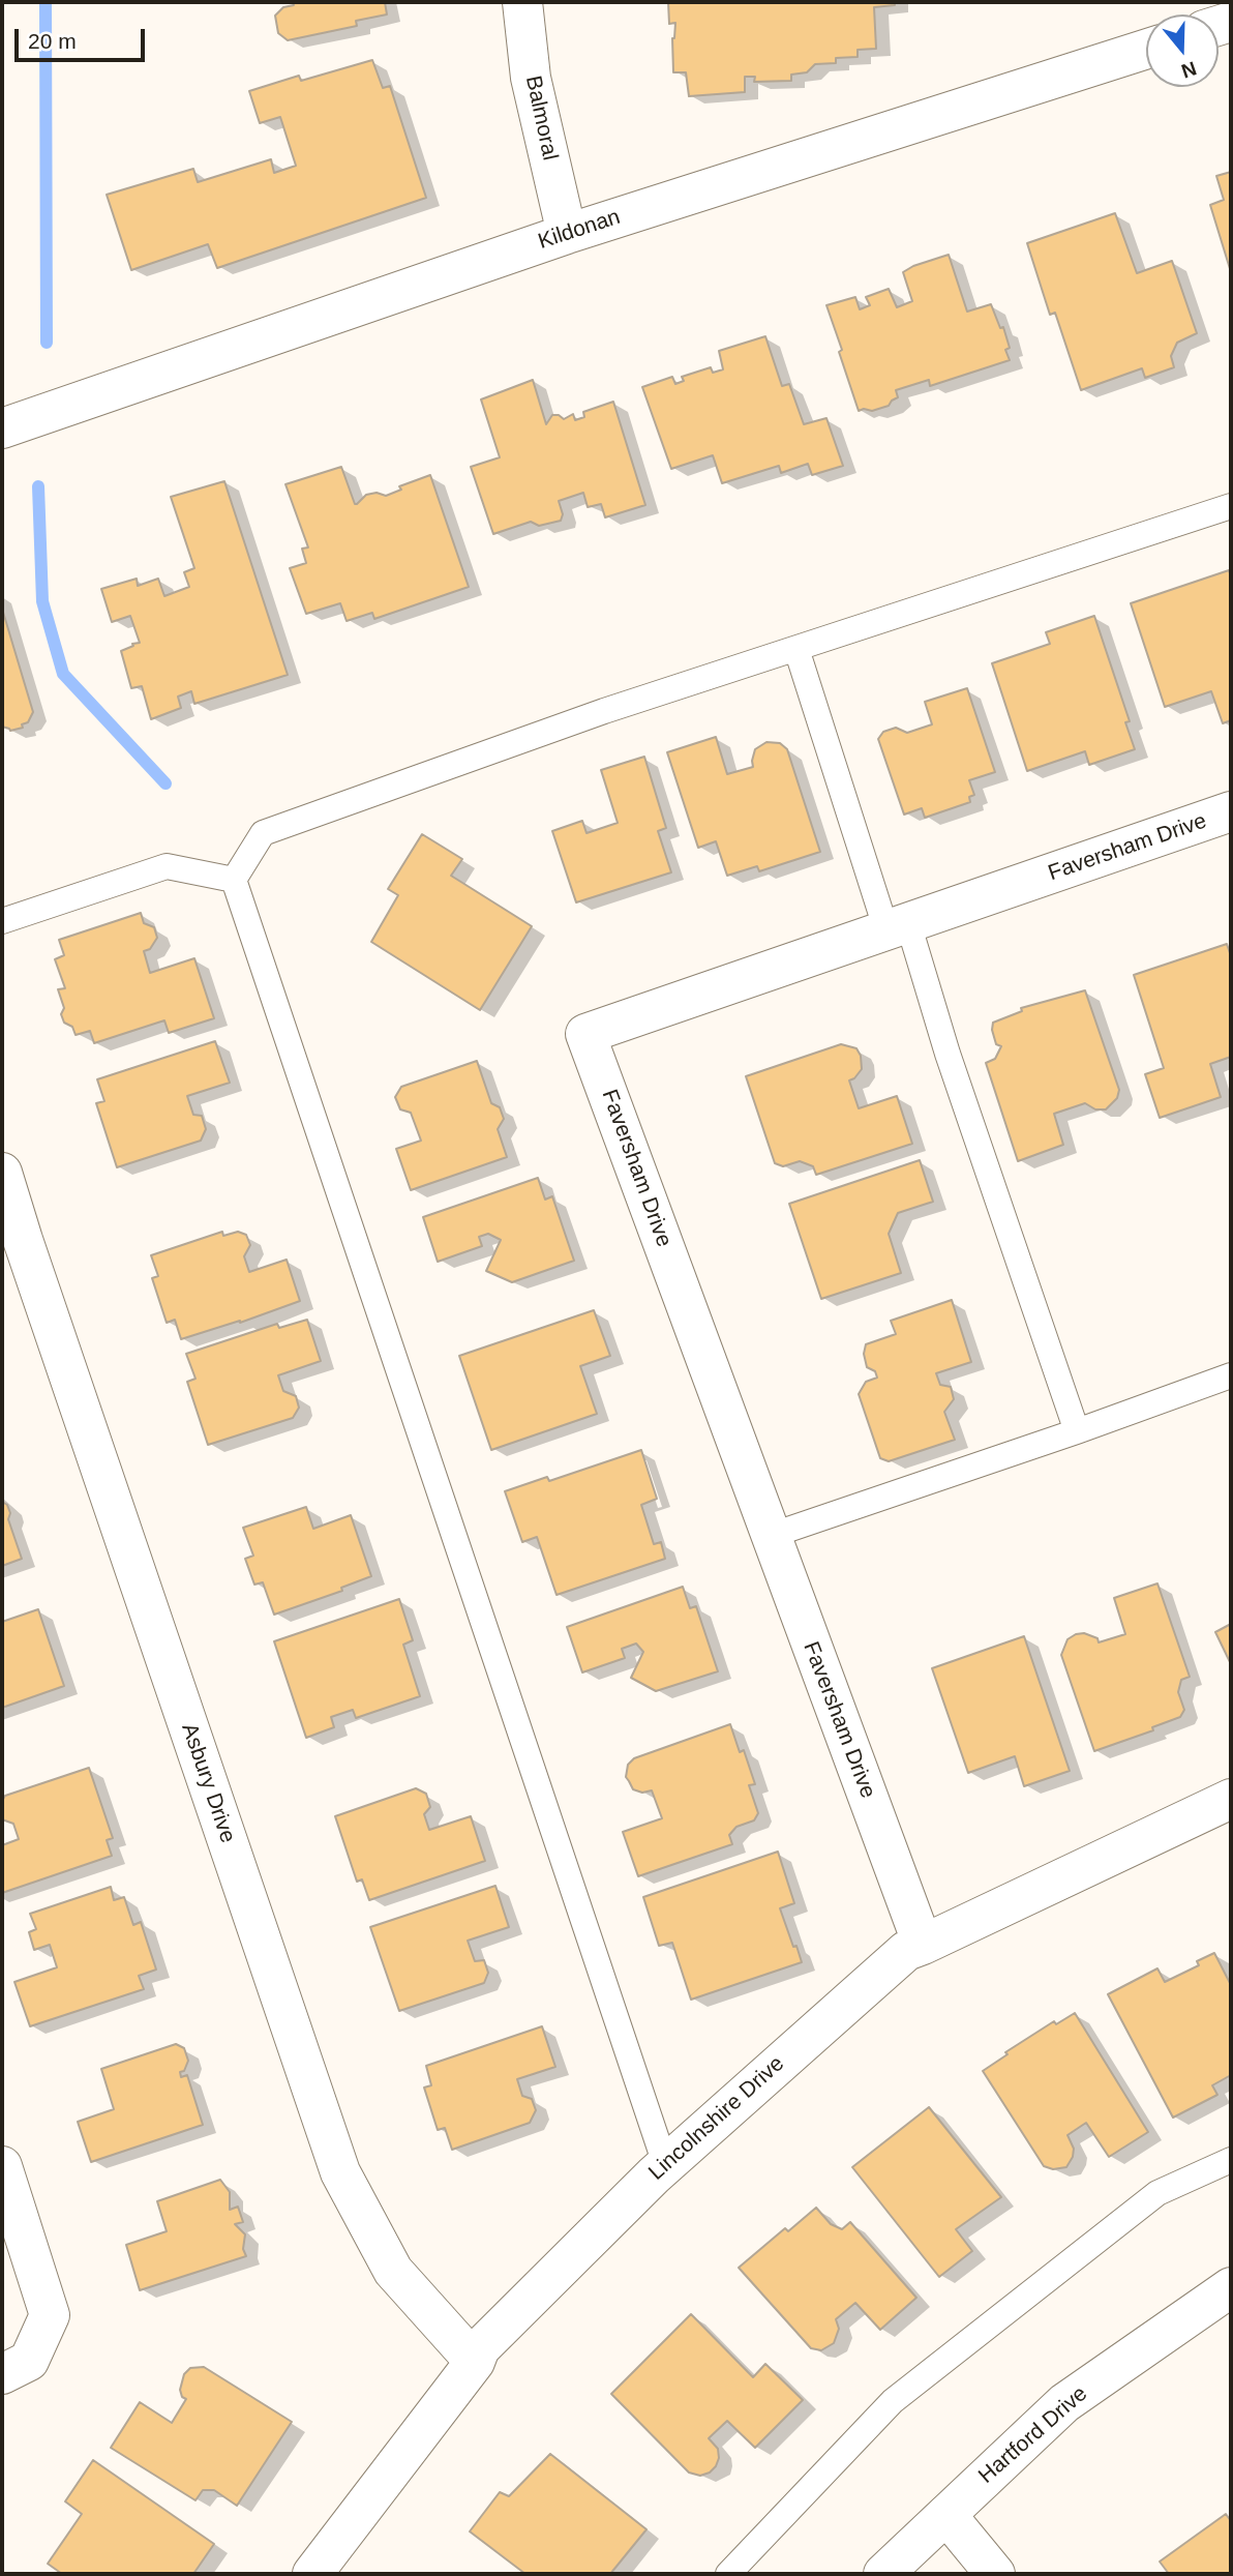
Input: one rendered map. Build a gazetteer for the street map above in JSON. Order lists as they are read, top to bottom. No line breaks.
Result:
{"streets":{"street":["Balmoral","Kildonan","Faversham Drive","Asbury Drive","Lincolnshire Drive","Hartford Drive"]},"crossings":[["Balmoral","Kildonan"],["Faversham Drive","Lincolnshire Drive"],["Asbury Drive","Lincolnshire Drive"]],"scale_bar":"20 m","north":"bottom"}
